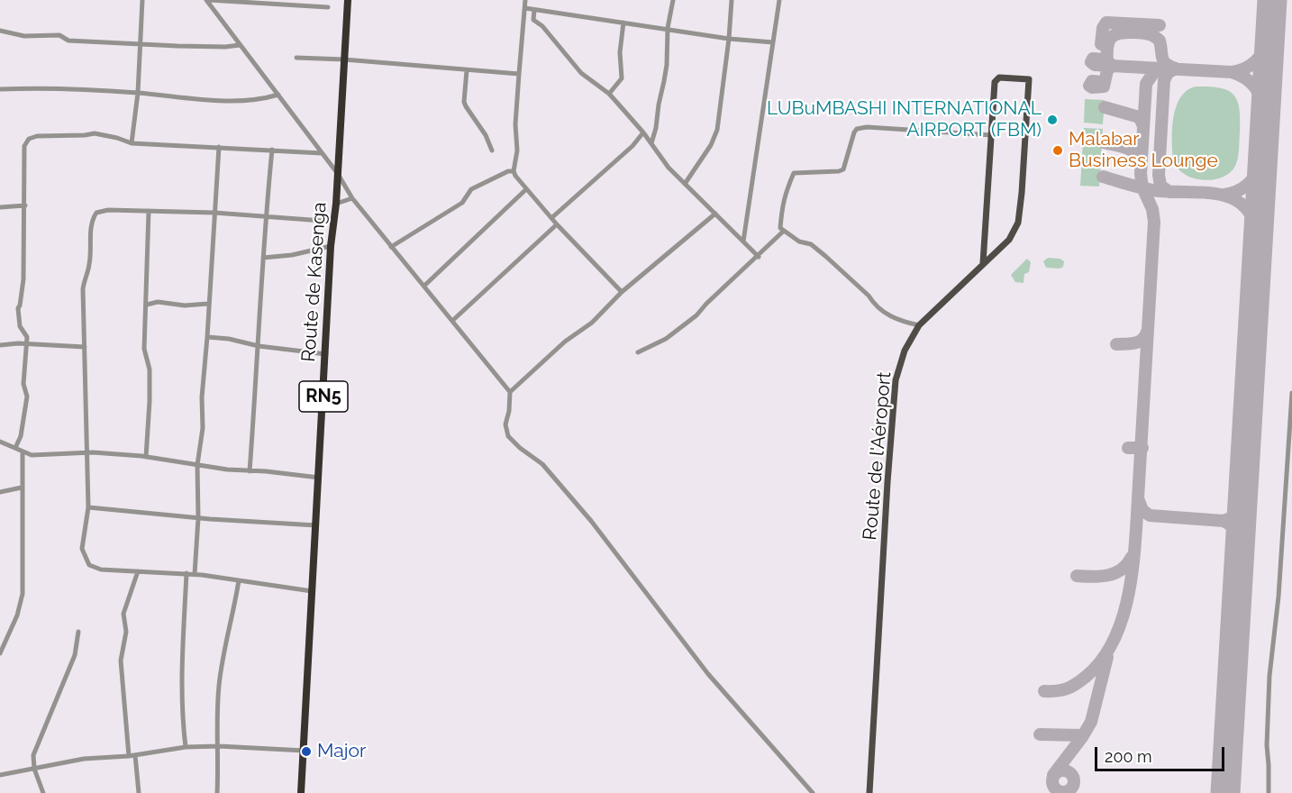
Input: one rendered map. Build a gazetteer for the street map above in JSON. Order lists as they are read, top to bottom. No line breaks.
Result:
{"streets":{"highway":["Route de Kasenga","RN5"],"main road":["Route de l'Aéroport"]},"places":["LUBuMBASHI INTERNATIONAL AIRPORT (FBM)","Malabar Business Lounge","Major"],"scale_bar":"200 m"}
